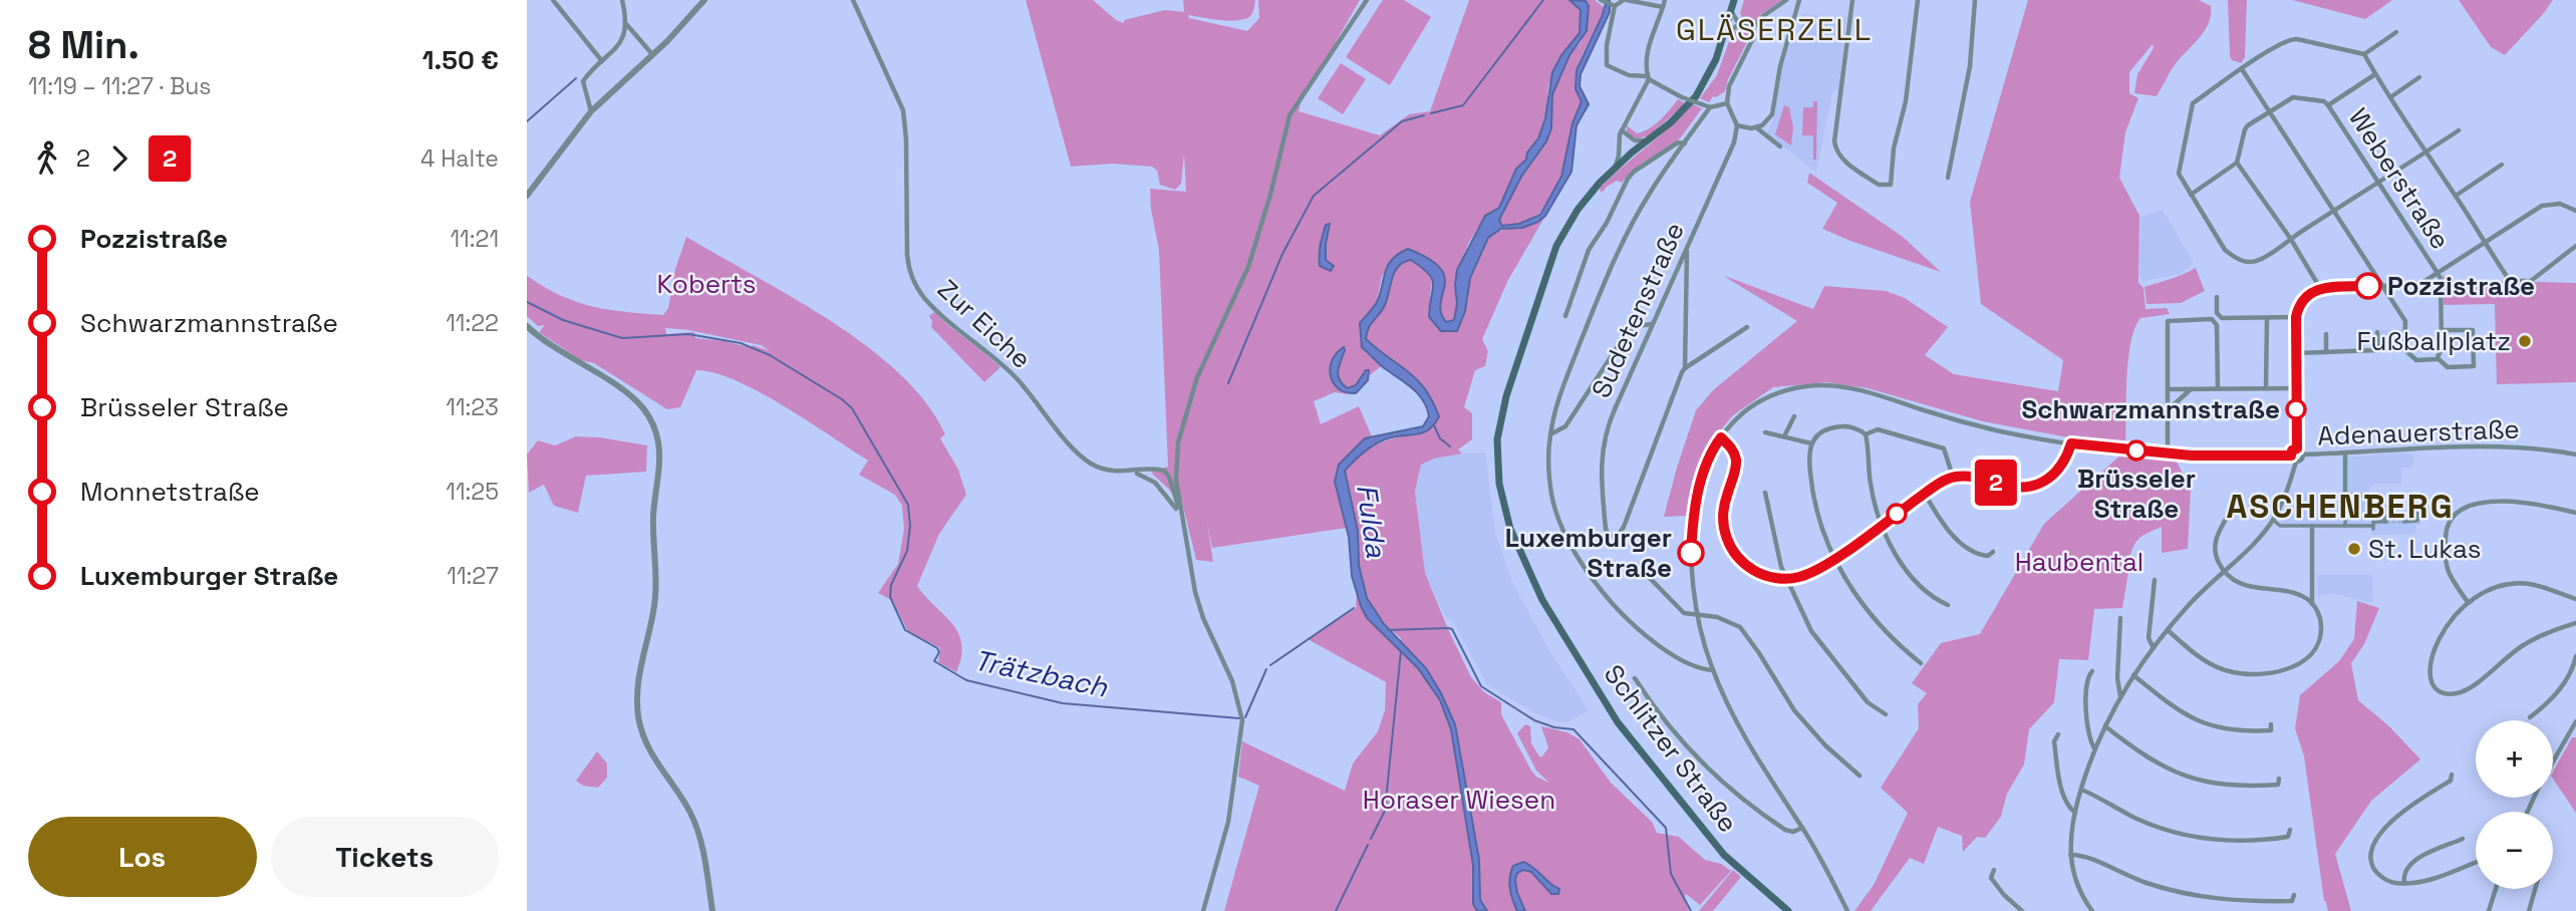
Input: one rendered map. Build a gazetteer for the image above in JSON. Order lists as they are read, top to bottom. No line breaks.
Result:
{"streets":{"main road":["Schlitzer Straße"],"street":["Weberstraße","Sudetenstraße","Zur Eiche","Adenauerstraße"]},"districts":["GLÄSERZELL","ASCHENBERG"],"water":["Fulda","Trätzbach"],"parks":["Koberts","Haubental","Horaser Wiesen"],"places":["Pozzistraße","Fußballplatz","Schwarzmannstraße","Brüsseler Straße","St. Lukas","Luxemburger Straße"],"lines":["bus line 2"],"page":{"heading":["8 Min.","11:19 – 11:27 · Bus","1.50 €"],"on_map":"2","legs":["2","2","4 Halte"],"list":[{"name":"Pozzistraße","value":"11:21"},{"name":"Schwarzmannstraße","value":"11:22"},{"name":"Brüsseler Straße","value":"11:23"},{"name":"Monnetstraße","value":"11:25"},{"name":"Luxemburger Straße","value":"11:27"}],"map_buttons":["+","−"],"buttons":["Los","Tickets"]}}
